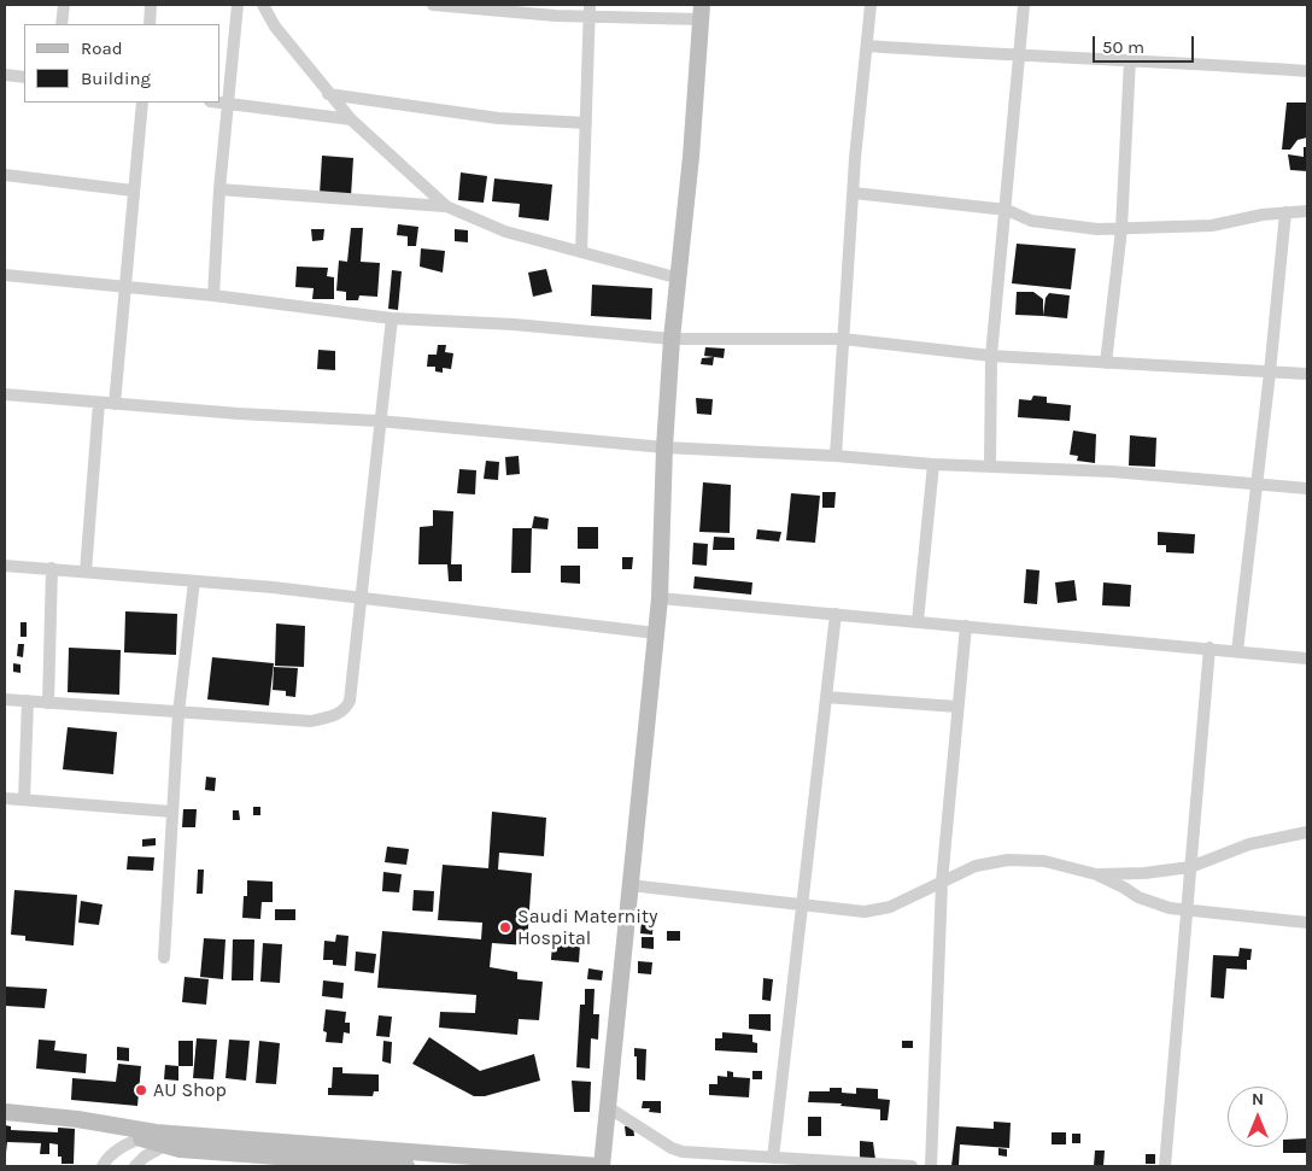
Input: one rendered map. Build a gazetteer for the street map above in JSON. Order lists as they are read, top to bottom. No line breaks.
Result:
{"places":["Saudi Maternity Hospital","AU Shop"],"legend":["Road","Building"],"scale_bar":"50 m","north":"top"}
